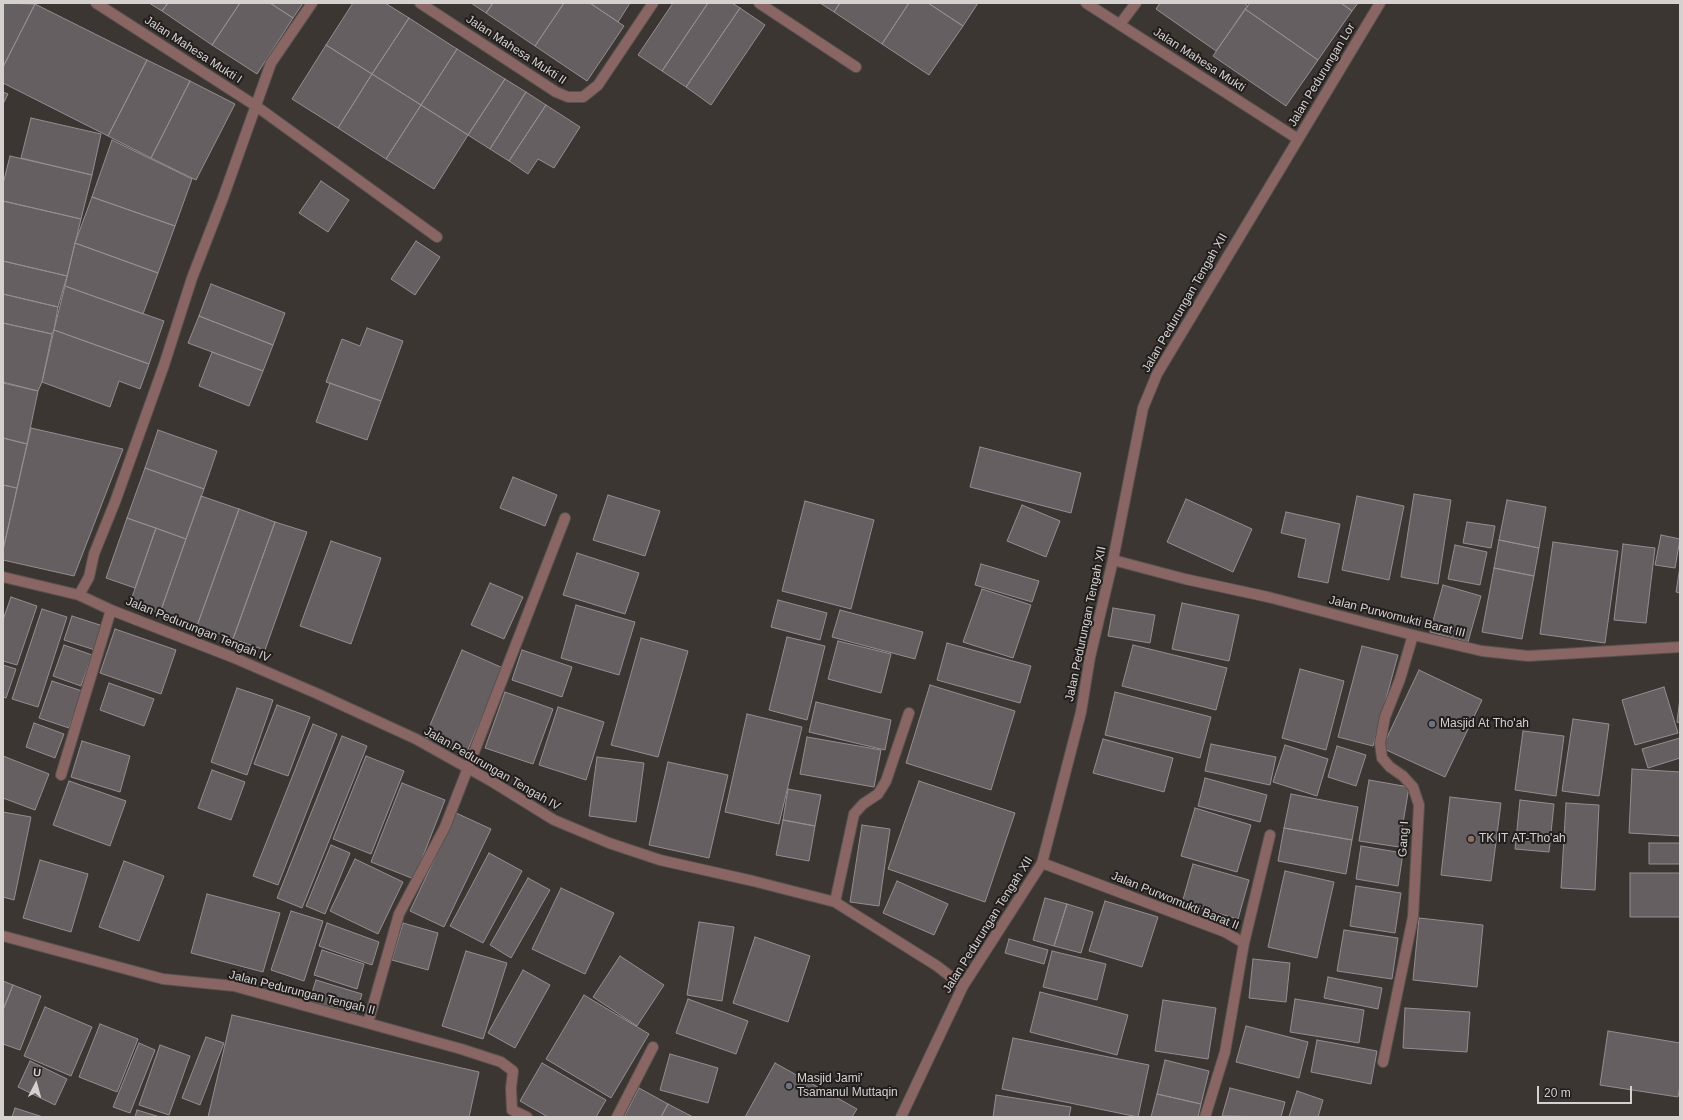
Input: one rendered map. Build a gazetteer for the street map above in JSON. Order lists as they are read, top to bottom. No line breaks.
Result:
{"streets":{"street":["Jalan Mahesa Mukti I","Jalan Mahesa Mukti II","Jalan Mahesa Mukti","Jalan Pedurungan Lor","Jalan Pedurungan Tengah XII","Jalan Purwomukti Barat III","Jalan Pedurungan Tengah IV","Gang I","Jalan Purwomukti Barat II","Jalan Pedurungan Tengah II"]},"crossings":[["Jalan Mahesa Mukti","Jalan Pedurungan Lor"],["Jalan Mahesa Mukti","Jalan Pedurungan Tengah XII"],["Jalan Pedurungan Lor","Jalan Pedurungan Tengah XII"],["Jalan Pedurungan Tengah XII","Jalan Purwomukti Barat III"],["Jalan Pedurungan Tengah XII","Jalan Pedurungan Tengah IV"],["Jalan Pedurungan Tengah XII","Jalan Purwomukti Barat II"],["Jalan Purwomukti Barat III","Gang I"]],"places":["Masjid At Tho'ah","TK IT AT-Tho'ah","Masjid Jami' Tsamanul Muttaqin"],"scale_bar":"20 m","north":"top"}
